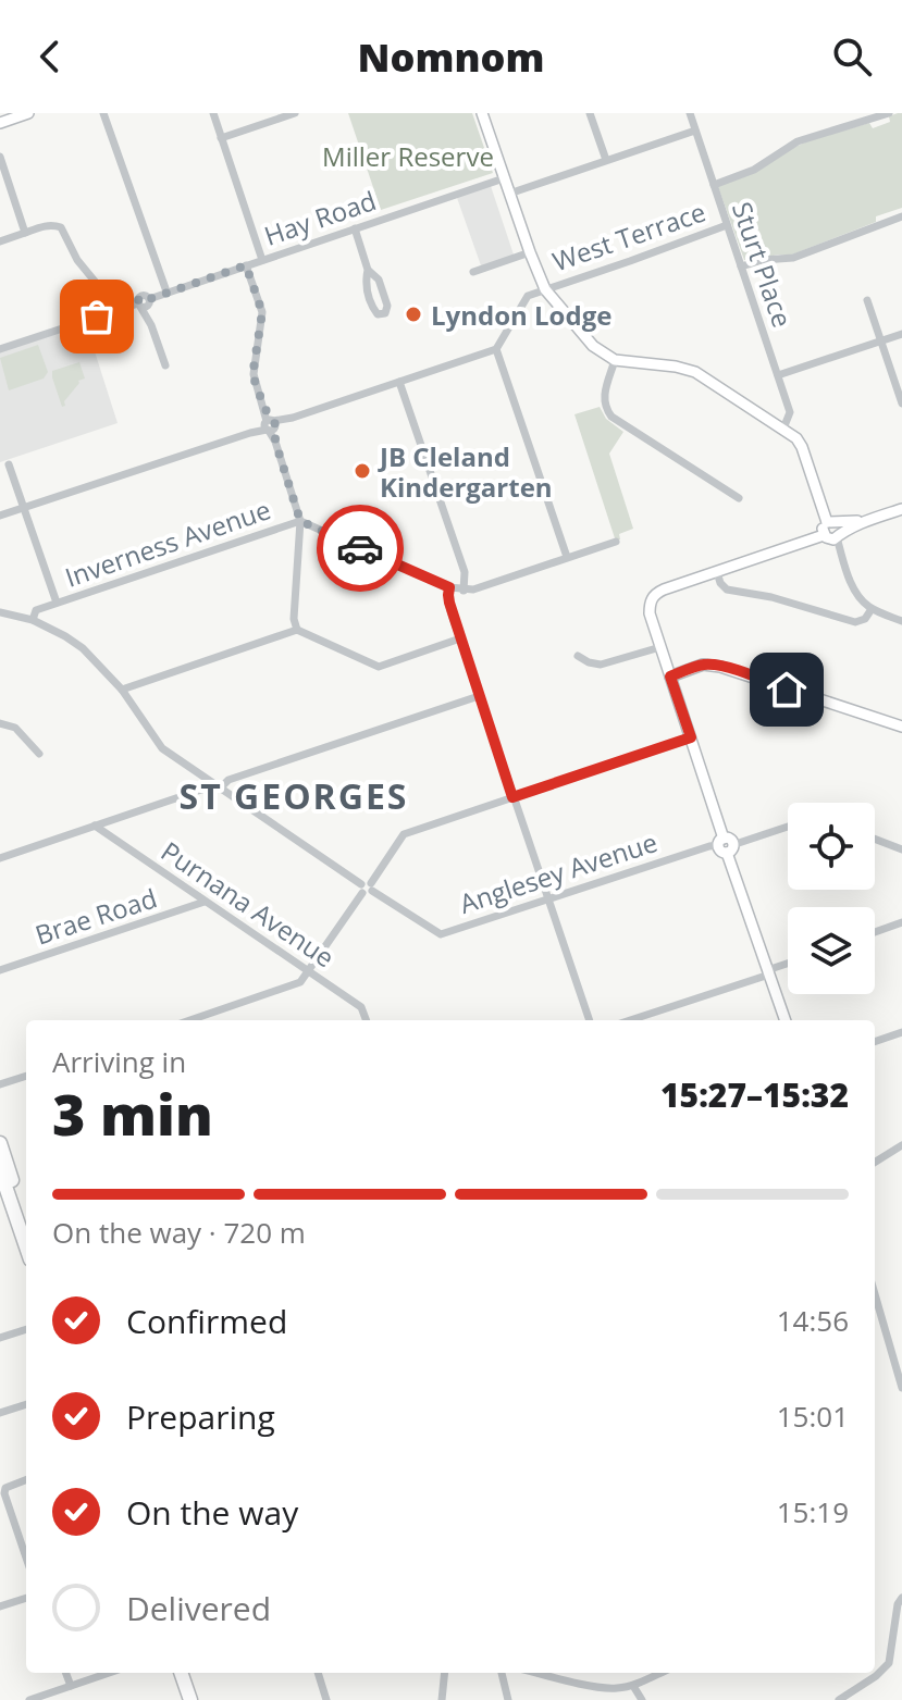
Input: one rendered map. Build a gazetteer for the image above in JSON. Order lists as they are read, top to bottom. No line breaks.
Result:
{"streets":{"street":["Hay Road","West Terrace","Sturt Place","Inverness Avenue","Anglesey Avenue","Purnana Avenue","Brae Road"]},"crossings":[["West Terrace","Sturt Place"],["Inverness Avenue","Anglesey Avenue"],["Purnana Avenue","Brae Road"]],"districts":["ST GEORGES"],"parks":["Miller Reserve"],"places":["Lyndon Lodge","JB Cleland Kindergarten"],"page":{"header":"Nomnom","heading":["3 min","Arriving in","15:27–15:32"],"bar":"On the way · 720 m","list":[["Confirmed","14:56"],["Preparing","15:01"],["On the way","15:19"],"Delivered"]}}
